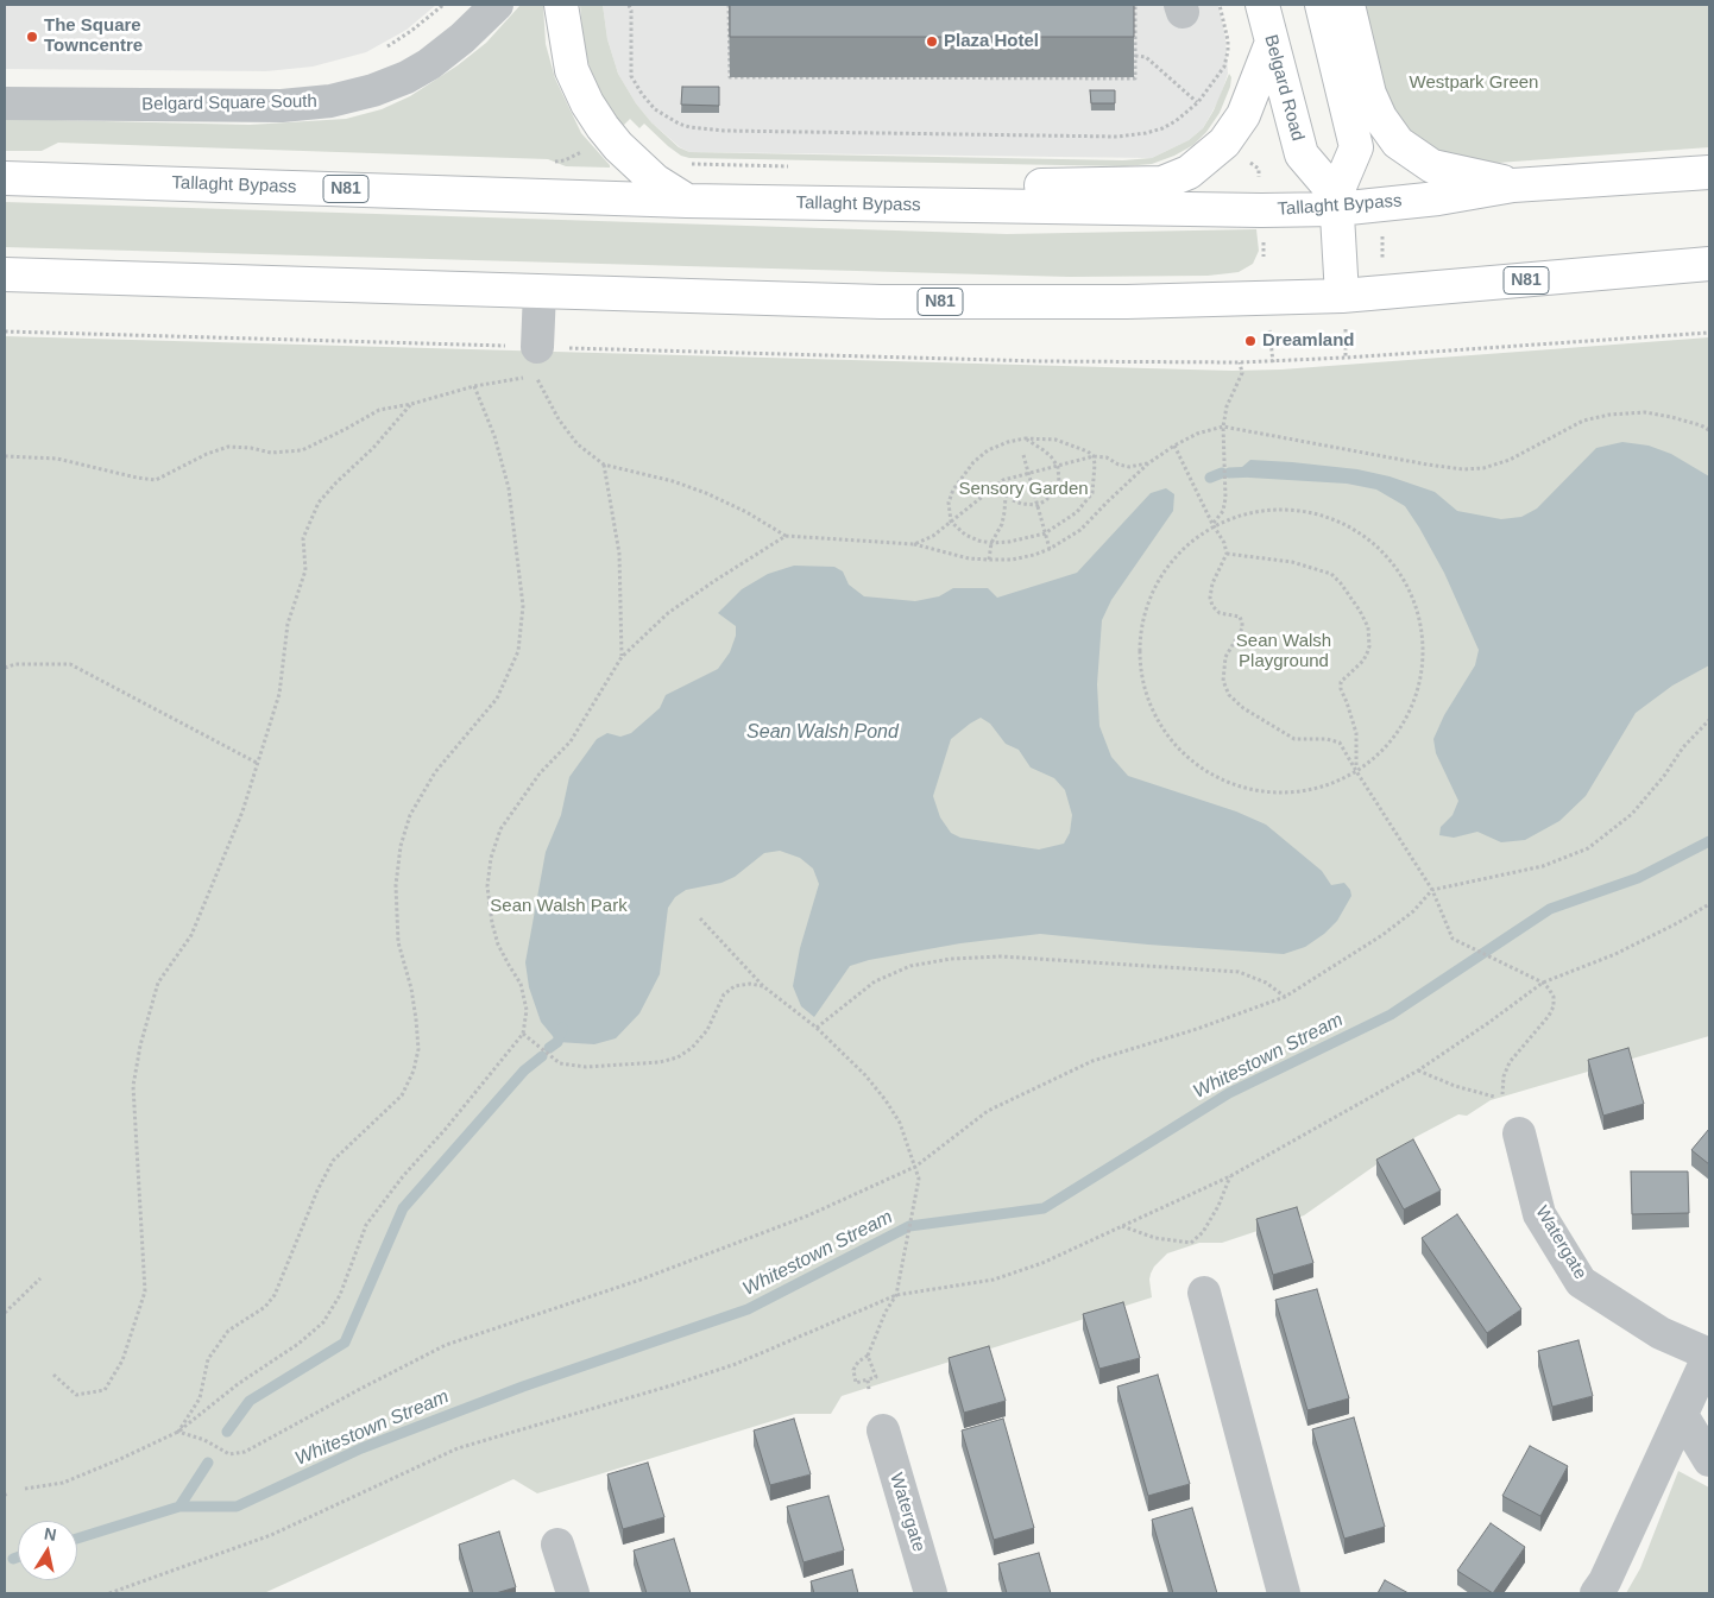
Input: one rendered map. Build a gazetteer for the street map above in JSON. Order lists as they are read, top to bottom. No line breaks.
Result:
{"streets":{"main road":["Belgard Road","Tallaght Bypass","N81"],"street":["Belgard Square South","Watergate"]},"crossings":[["Belgard Road","Tallaght Bypass"]],"water":["Sean Walsh Pond","Whitestown Stream"],"parks":["Westpark Green","Sensory Garden","Sean Walsh Playground","Sean Walsh Park"],"places":["The Square Towncentre","Plaza Hotel","Dreamland"],"north":"top"}
